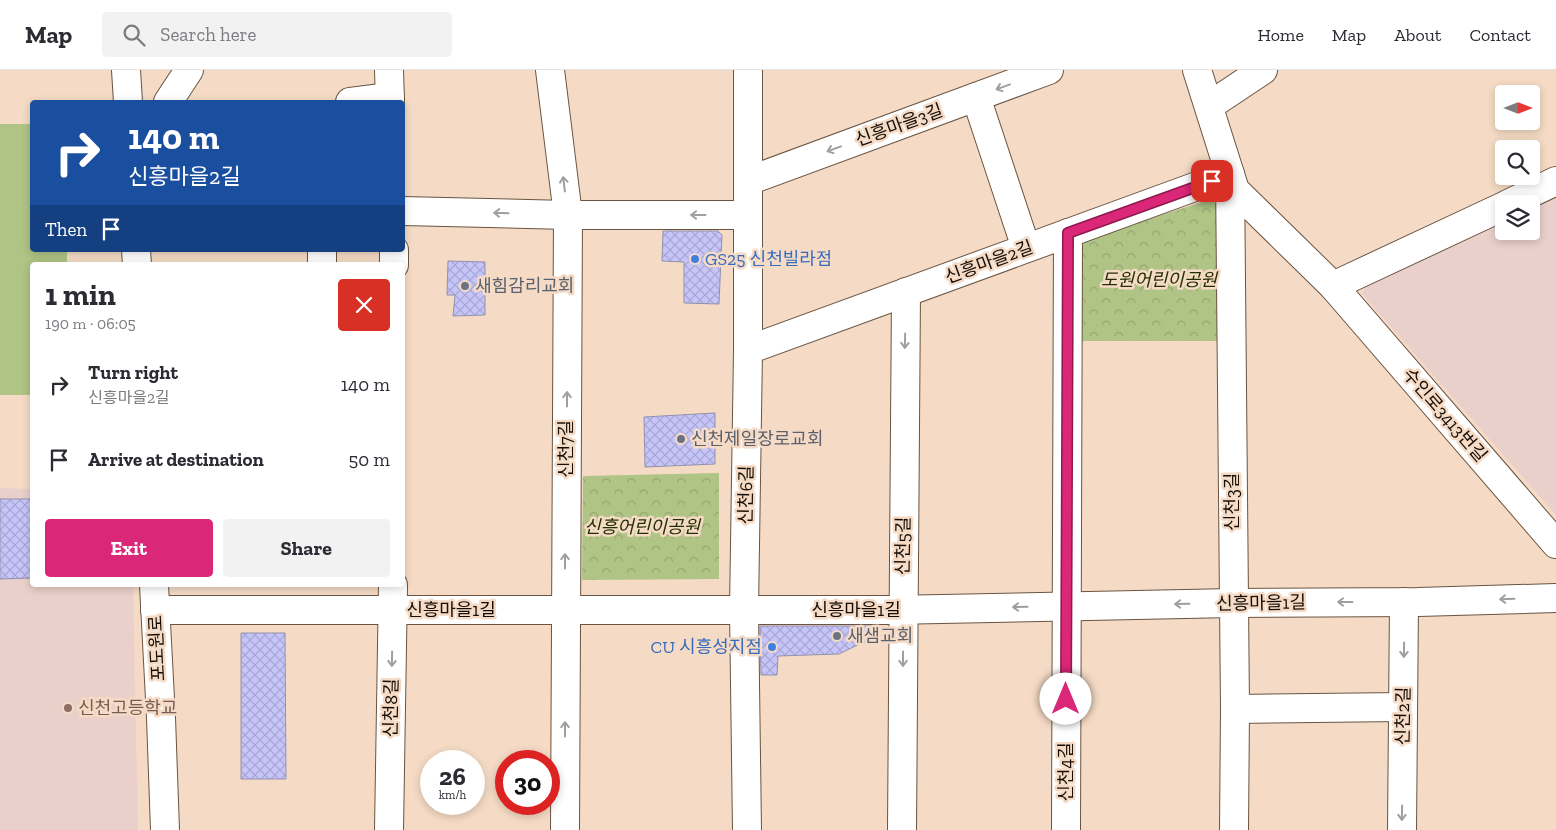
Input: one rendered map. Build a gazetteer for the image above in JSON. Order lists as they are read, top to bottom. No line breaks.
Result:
{"streets":{"street":["신흥마을3길","신흥마을2길","수인로3413번길","신천7길","신천6길","신천3길","신천5길","신흥마을1길","포도원로","신천8길","신천2길","신천4길"]},"crossings":[["신흥마을3길","신천6길"],["신흥마을2길","수인로3413번길"],["신흥마을2길","신천6길"],["신흥마을2길","신천3길"],["신흥마을2길","신천5길"],["신흥마을2길","신천4길"],["수인로3413번길","신천3길"],["신천7길","신흥마을1길"],["신천6길","신흥마을1길"],["신천3길","신흥마을1길"],["신천5길","신흥마을1길"],["신흥마을1길","포도원로"],["신흥마을1길","신천8길"],["신흥마을1길","신천2길"],["신흥마을1길","신천4길"]],"one_way":["신흥마을3길","신천7길","신천5길","신흥마을1길","신천8길","신천2길"],"parks":["도원어린이공원","신흥어린이공원"],"places":["GS25 신천빌라점","새힘감리교회","신천제일장로교회","새샘교회","CU 시흥성지점","신천고등학교"],"north":"right","page":{"header":"Map","search":"Search here","nav":["Home","Map","About","Contact"],"turn":["140 m","신흥마을2길"],"then":"Then","heading":["1 min","190 m · 06:05"],"list":[{"name":"Turn right","note":"신흥마을2길","value":"140 m"},{"name":"Arrive at destination","value":"50 m"}],"buttons":["Exit","Share"],"speed":"26 km/h","limit":"30"}}
